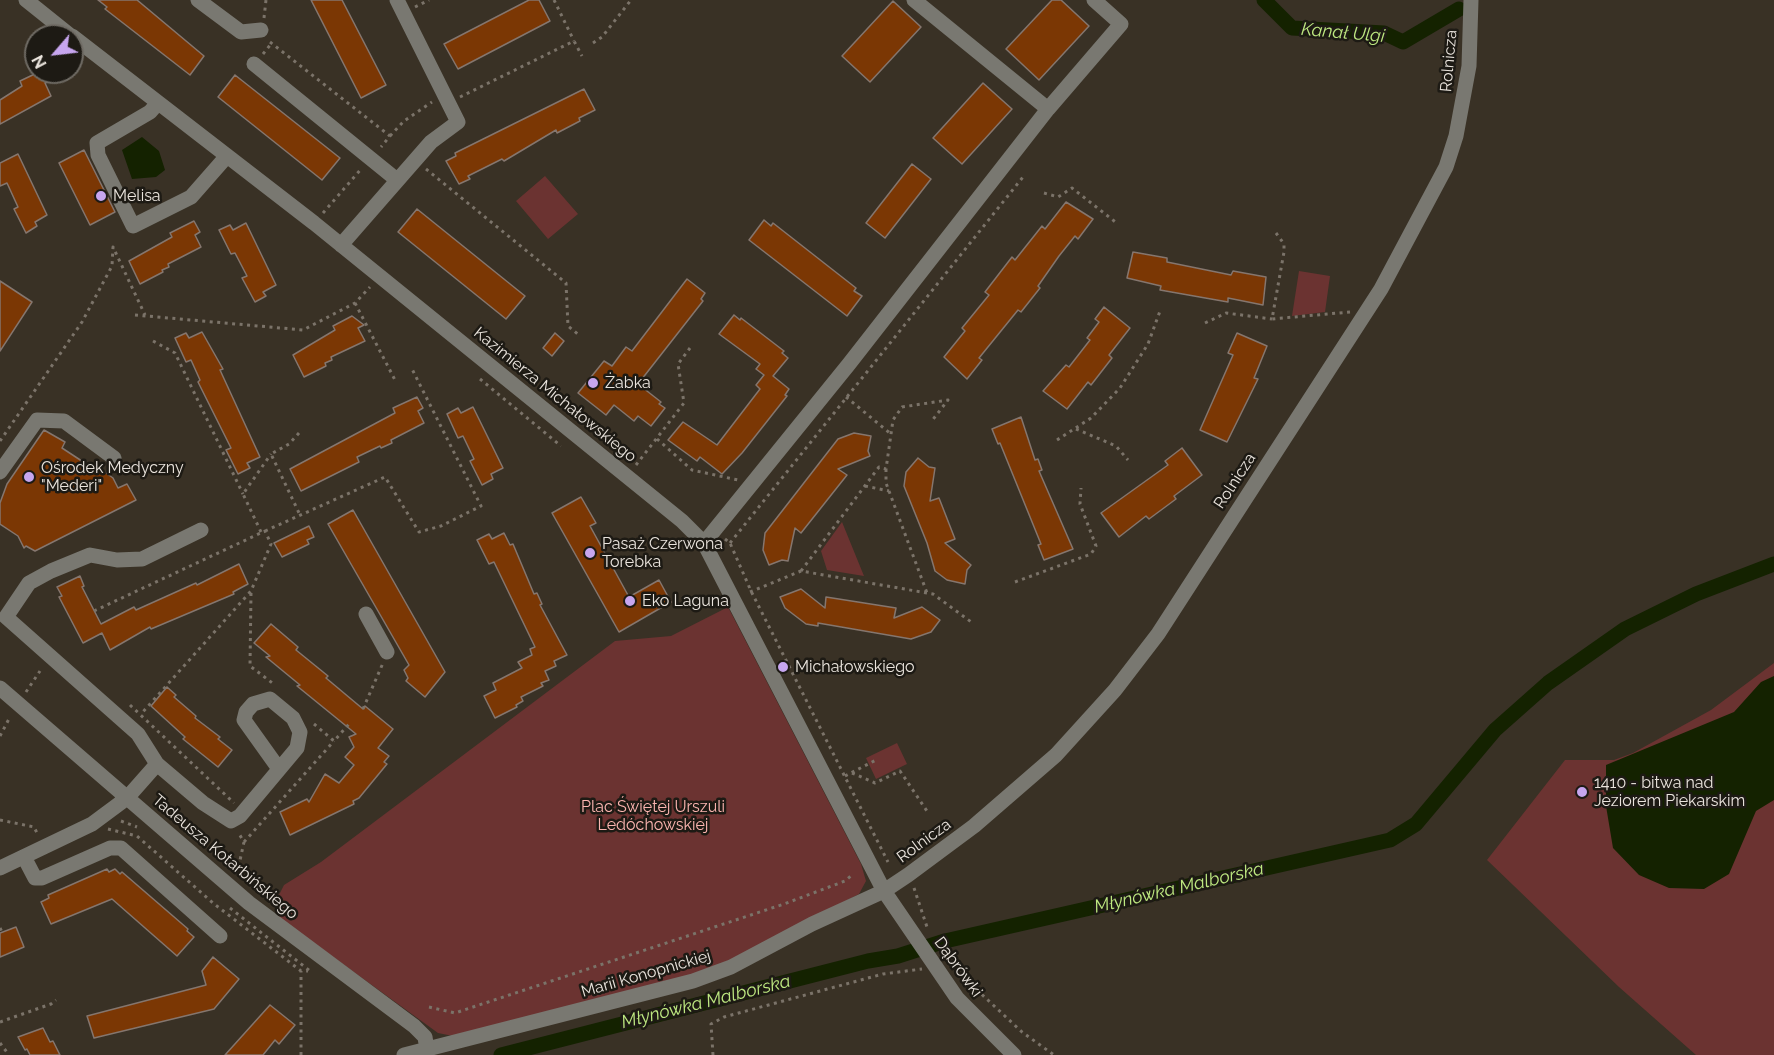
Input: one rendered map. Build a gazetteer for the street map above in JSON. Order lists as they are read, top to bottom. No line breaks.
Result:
{"streets":{"street":["Rolnicza","Kazimierza Michałowskiego","Tadeusza Kotarbińskiego","Dąbrówki","Marii Konopnickiej"]},"crossings":[["Rolnicza","Kazimierza Michałowskiego"],["Rolnicza","Dąbrówki"],["Rolnicza","Marii Konopnickiej"],["Kazimierza Michałowskiego","Dąbrówki"],["Kazimierza Michałowskiego","Marii Konopnickiej"],["Tadeusza Kotarbińskiego","Marii Konopnickiej"],["Dąbrówki","Marii Konopnickiej"]],"water":["Kanał Ulgi","Młynówka Malborska"],"parks":["Plac Świętej Urszuli Ledóchowskiej"],"places":["Melisa","Żabka","Ośrodek Medyczny \"Mederi\"","Pasaż Czerwona Torebka","Eko Laguna","Michałowskiego","1410 - bitwa nad Jeziorem Piekarskim"],"north":"bottom left"}
